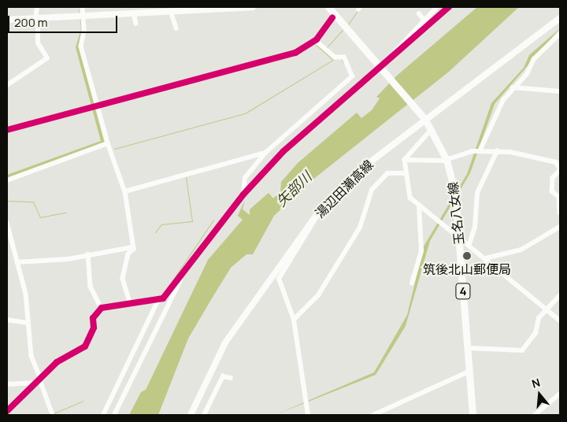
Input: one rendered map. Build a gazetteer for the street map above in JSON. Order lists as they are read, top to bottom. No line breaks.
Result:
{"streets":{"main road":["湯辺田瀬高線","玉名八女線","4"]},"crossings":[["湯辺田瀬高線","玉名八女線"]],"water":["矢部川"],"places":["筑後北山郵便局"],"scale_bar":"200 m","north":"top"}
